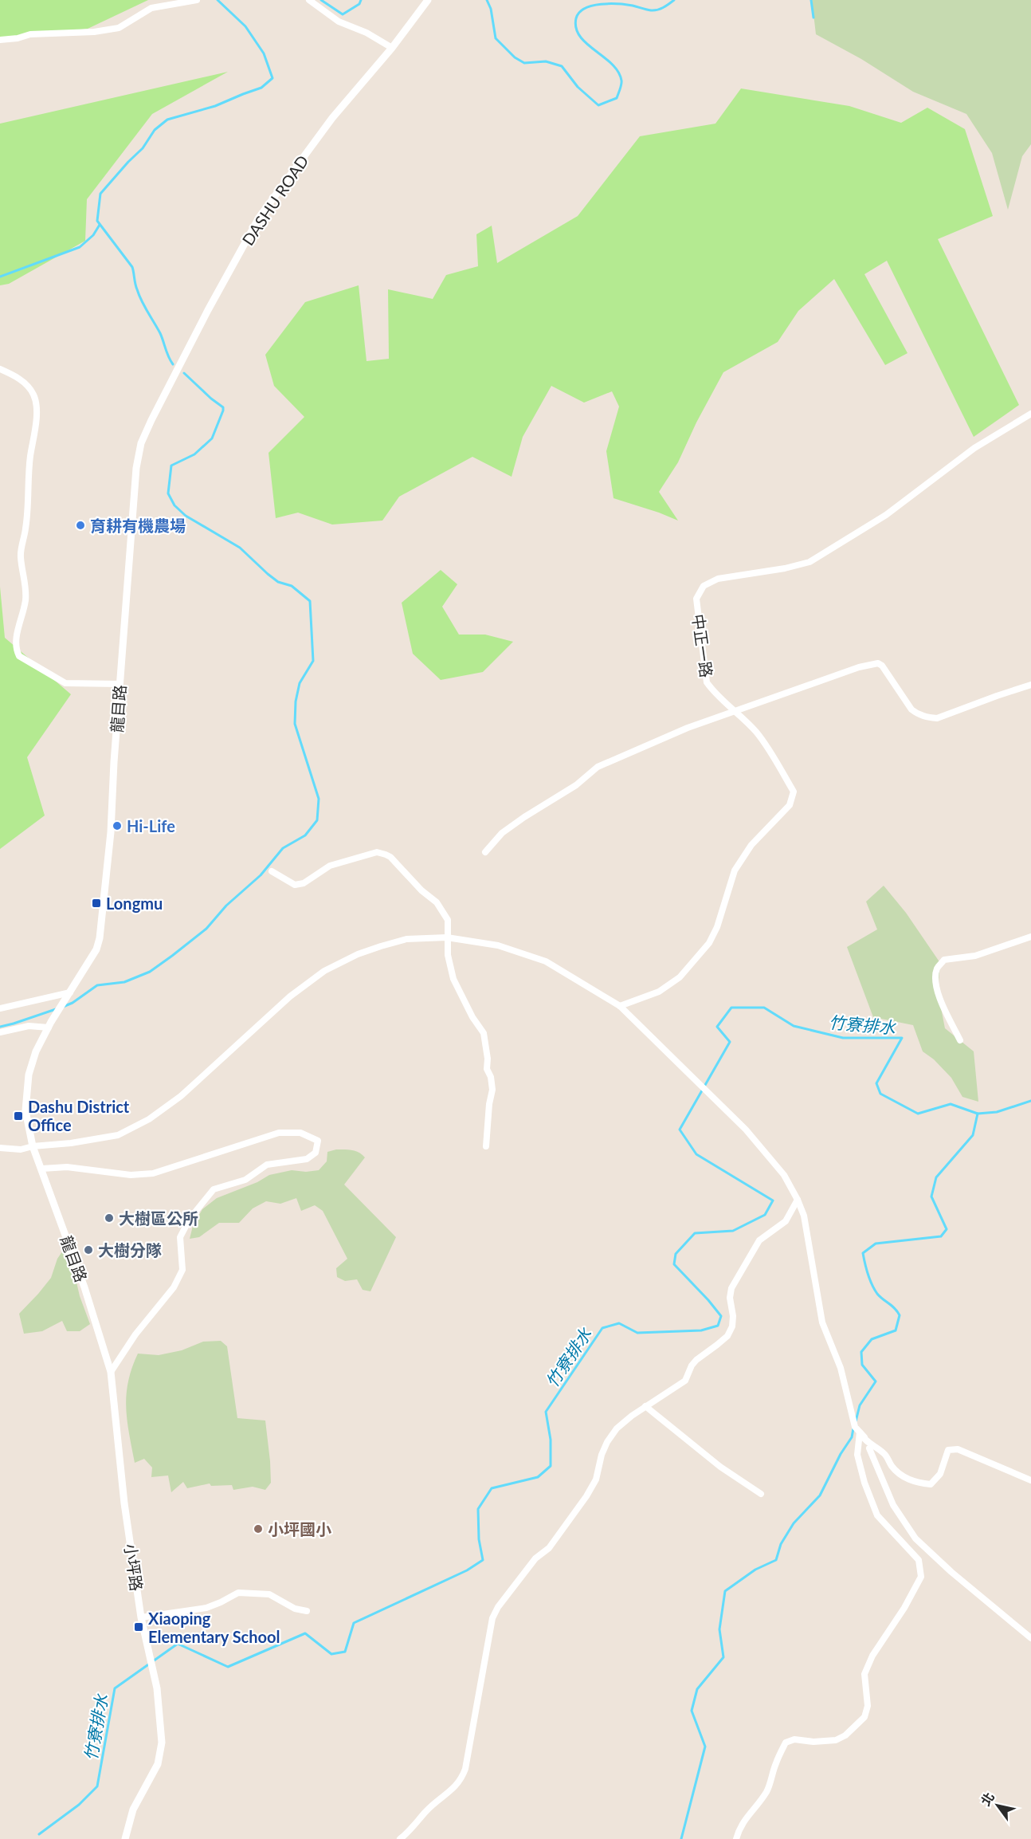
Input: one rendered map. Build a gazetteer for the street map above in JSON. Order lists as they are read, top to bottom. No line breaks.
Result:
{"streets":{"street":["DASHU ROAD","中正一路","龍目路","小坪路"]},"crossings":[["DASHU ROAD","龍目路"],["龍目路","小坪路"]],"water":["竹寮排水"],"places":{"other":["育耕有機農場","Hi-Life","大樹區公所","大樹分隊","小坪國小"],"transit":["Longmu","Dashu District Office","Xiaoping Elementary School"]},"north":"top left"}
